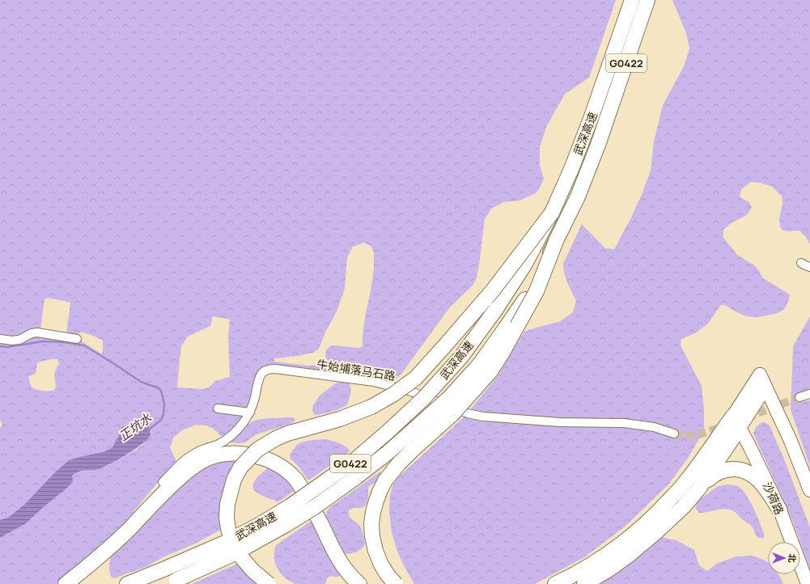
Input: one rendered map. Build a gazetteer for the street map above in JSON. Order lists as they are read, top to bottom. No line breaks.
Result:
{"streets":{"highway":["G0422","武深高速"],"main road":["沙荷路"],"street":["牛始埔落马石路"]},"water":["正坑水"],"north":"right"}
